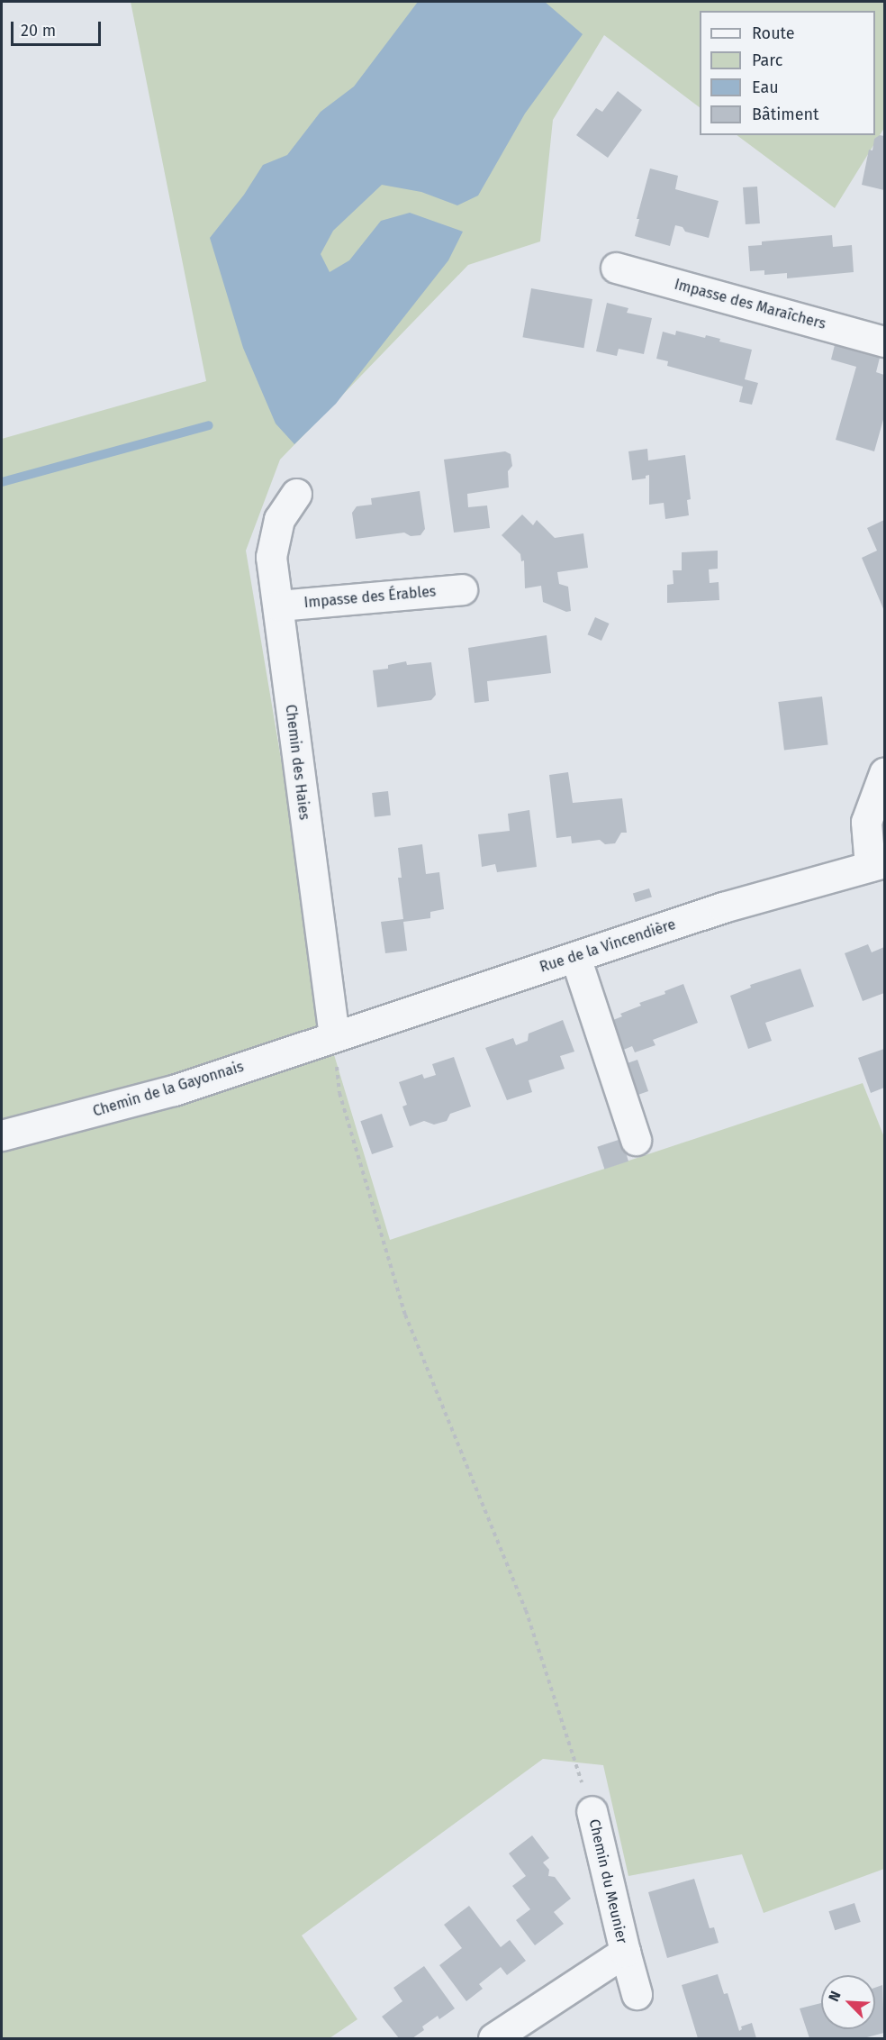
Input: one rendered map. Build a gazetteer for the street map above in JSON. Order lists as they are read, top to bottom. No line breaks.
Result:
{"streets":{"street":["Impasse des Maraîchers","Impasse des Érables","Chemin des Haies","Rue de la Vincendière","Chemin de la Gayonnais","Chemin du Meunier"]},"crossings":[["Impasse des Érables","Chemin des Haies"],["Chemin des Haies","Rue de la Vincendière"],["Chemin des Haies","Chemin de la Gayonnais"],["Rue de la Vincendière","Chemin de la Gayonnais"]],"legend":["Route","Parc","Eau","Bâtiment"],"scale_bar":"20 m","north":"top left"}
